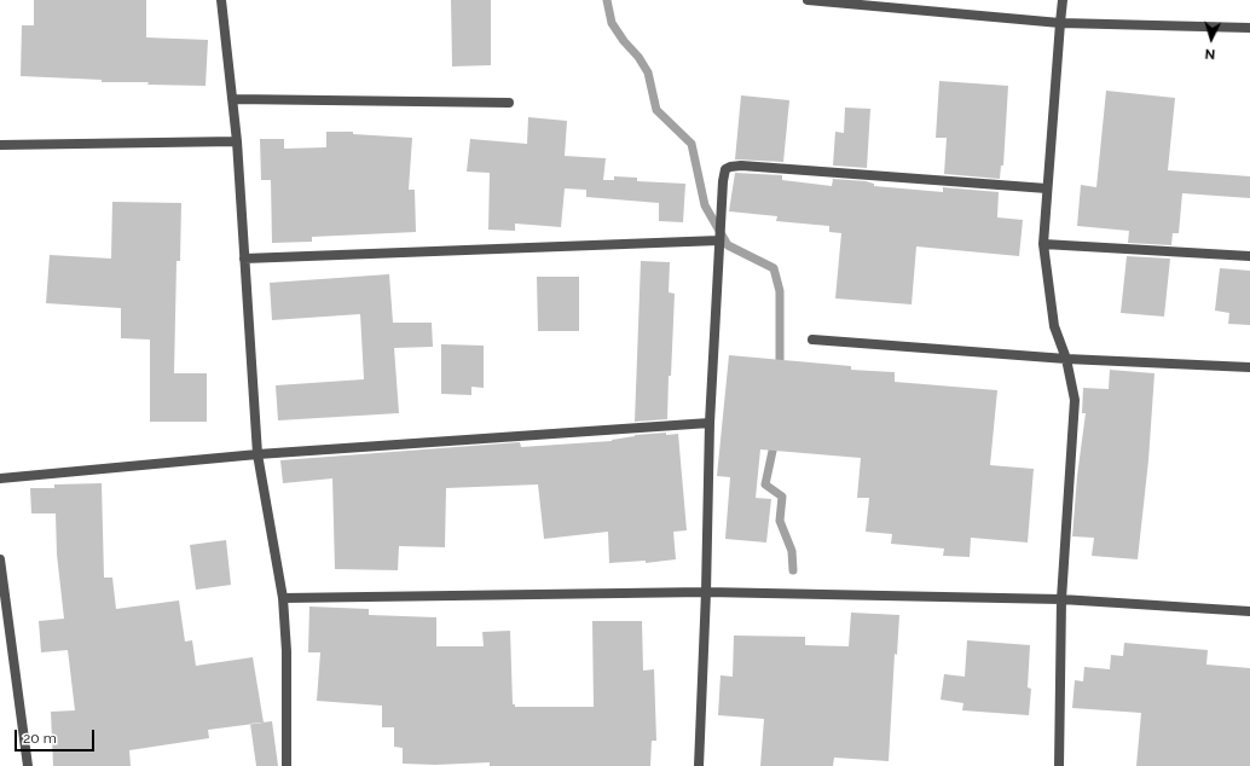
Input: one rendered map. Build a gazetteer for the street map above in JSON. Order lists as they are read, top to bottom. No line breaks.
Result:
{"scale_bar":"20 m","north":"bottom"}
